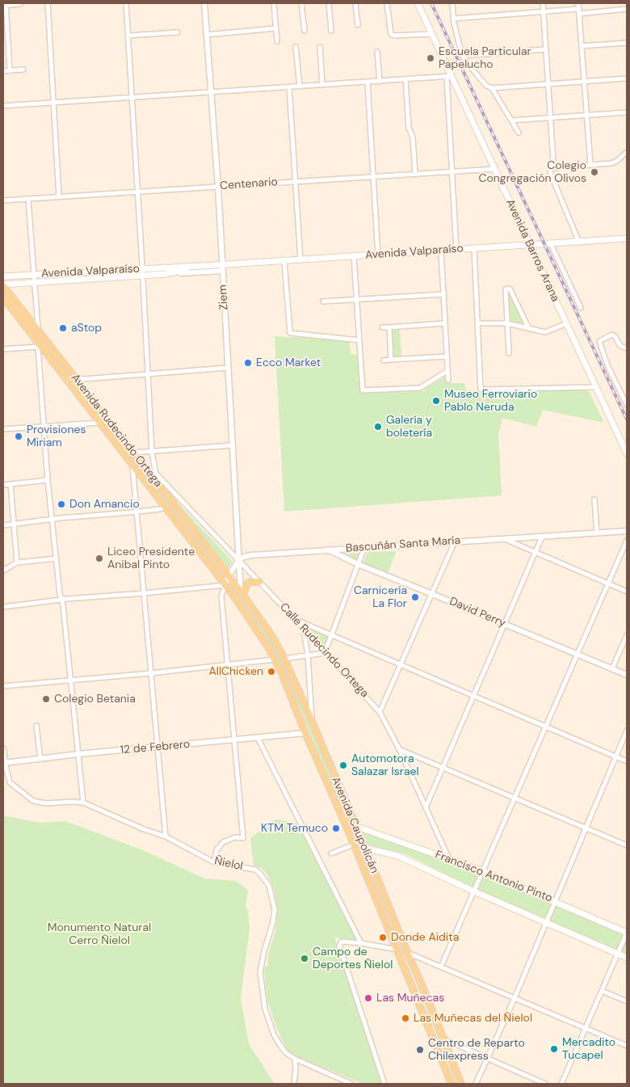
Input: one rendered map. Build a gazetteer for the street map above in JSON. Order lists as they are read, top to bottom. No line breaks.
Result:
{"streets":{"main road":["Avenida Barros Arana","Avenida Valparaíso","Avenida Rudecindo Ortega","Avenida Caupolicán","Francisco Antonio Pinto"],"street":["Centenario","Ziem","Bascuñán Santa María","David Perry","Calle Rudecindo Ortega","12 de Febrero","Ñielol"]},"crossings":[["Centenario","Avenida Barros Arana"],["Centenario","Ziem"],["Avenida Barros Arana","Avenida Valparaíso"],["Avenida Valparaíso","Ziem"],["Avenida Valparaíso","Avenida Rudecindo Ortega"],["Ziem","Bascuñán Santa María"],["Ziem","Calle Rudecindo Ortega"],["Ziem","Avenida Caupolicán"],["Avenida Rudecindo Ortega","Avenida Caupolicán"],["Bascuñán Santa María","David Perry"],["Bascuñán Santa María","Calle Rudecindo Ortega"],["Calle Rudecindo Ortega","Francisco Antonio Pinto"],["12 de Febrero","Avenida Caupolicán"],["12 de Febrero","Ñielol"],["Avenida Caupolicán","Francisco Antonio Pinto"]],"parks":["Monumento Natural Cerro Ñielol"],"places":["Escuela Particular Papelucho","Colegio Congregación Olivos","aStop","Ecco Market","Museo Ferroviario Pablo Neruda","Galería y boletería","Provisiones Miriam","Don Amancio","Liceo Presidente Anibal Pinto","Carnicería La Flor","AllChicken","Colegio Betania","Automotora Salazar Israel","KTM Temuco","Donde Aidita","Campo de Deportes Ñielol","Las Muñecas","Las Muñecas del Ñielol","Mercadito Tucapel","Centro de Reparto Chilexpress"]}
